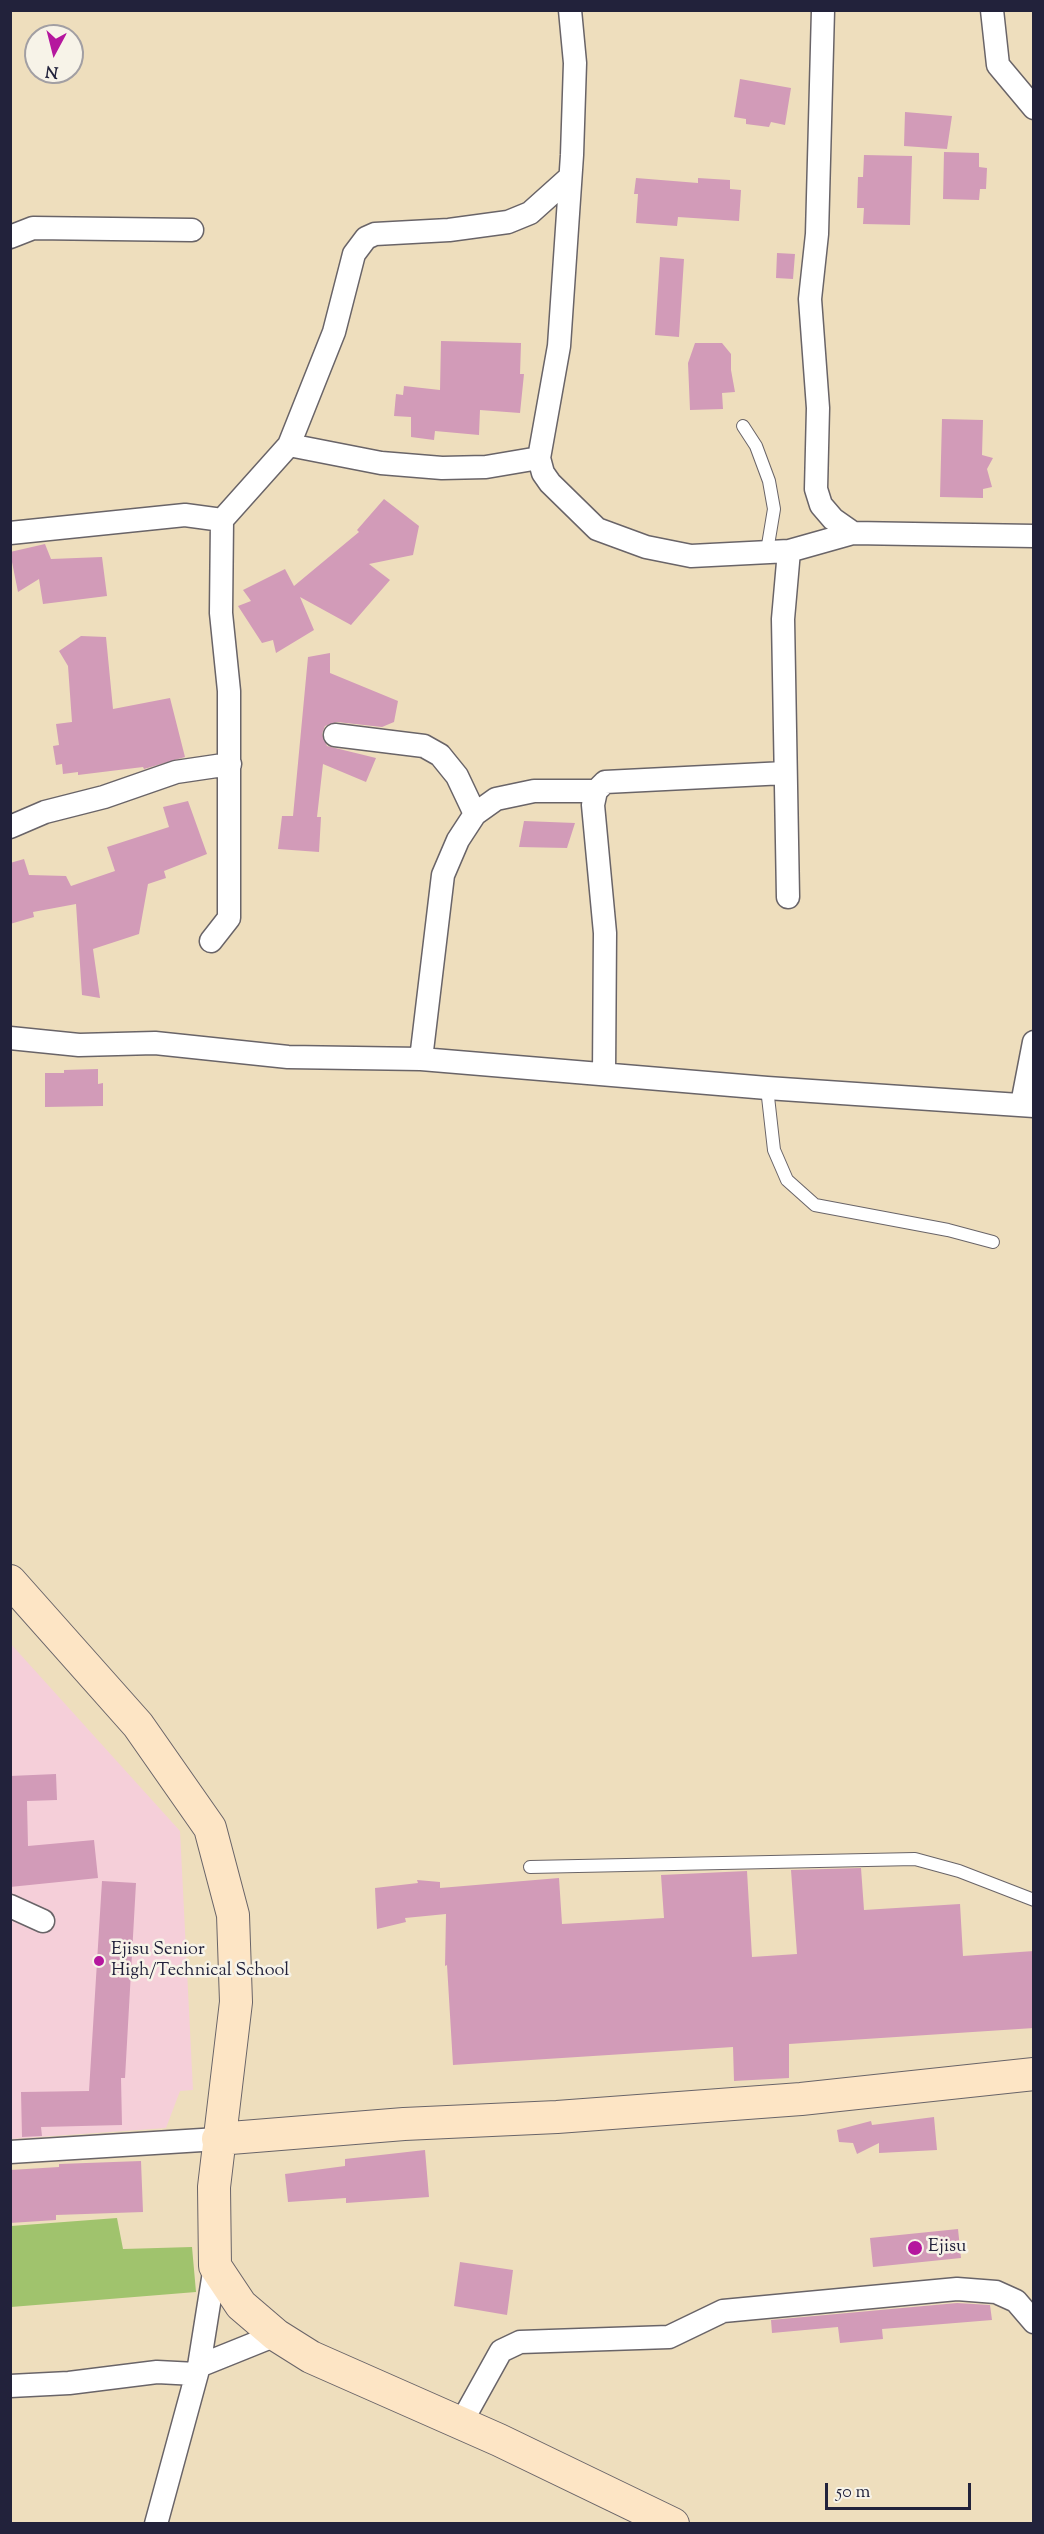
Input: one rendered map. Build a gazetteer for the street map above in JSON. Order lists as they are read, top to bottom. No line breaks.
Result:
{"places":["Ejisu Senior High/Technical School","Ejisu"],"scale_bar":"50 m","north":"bottom"}
